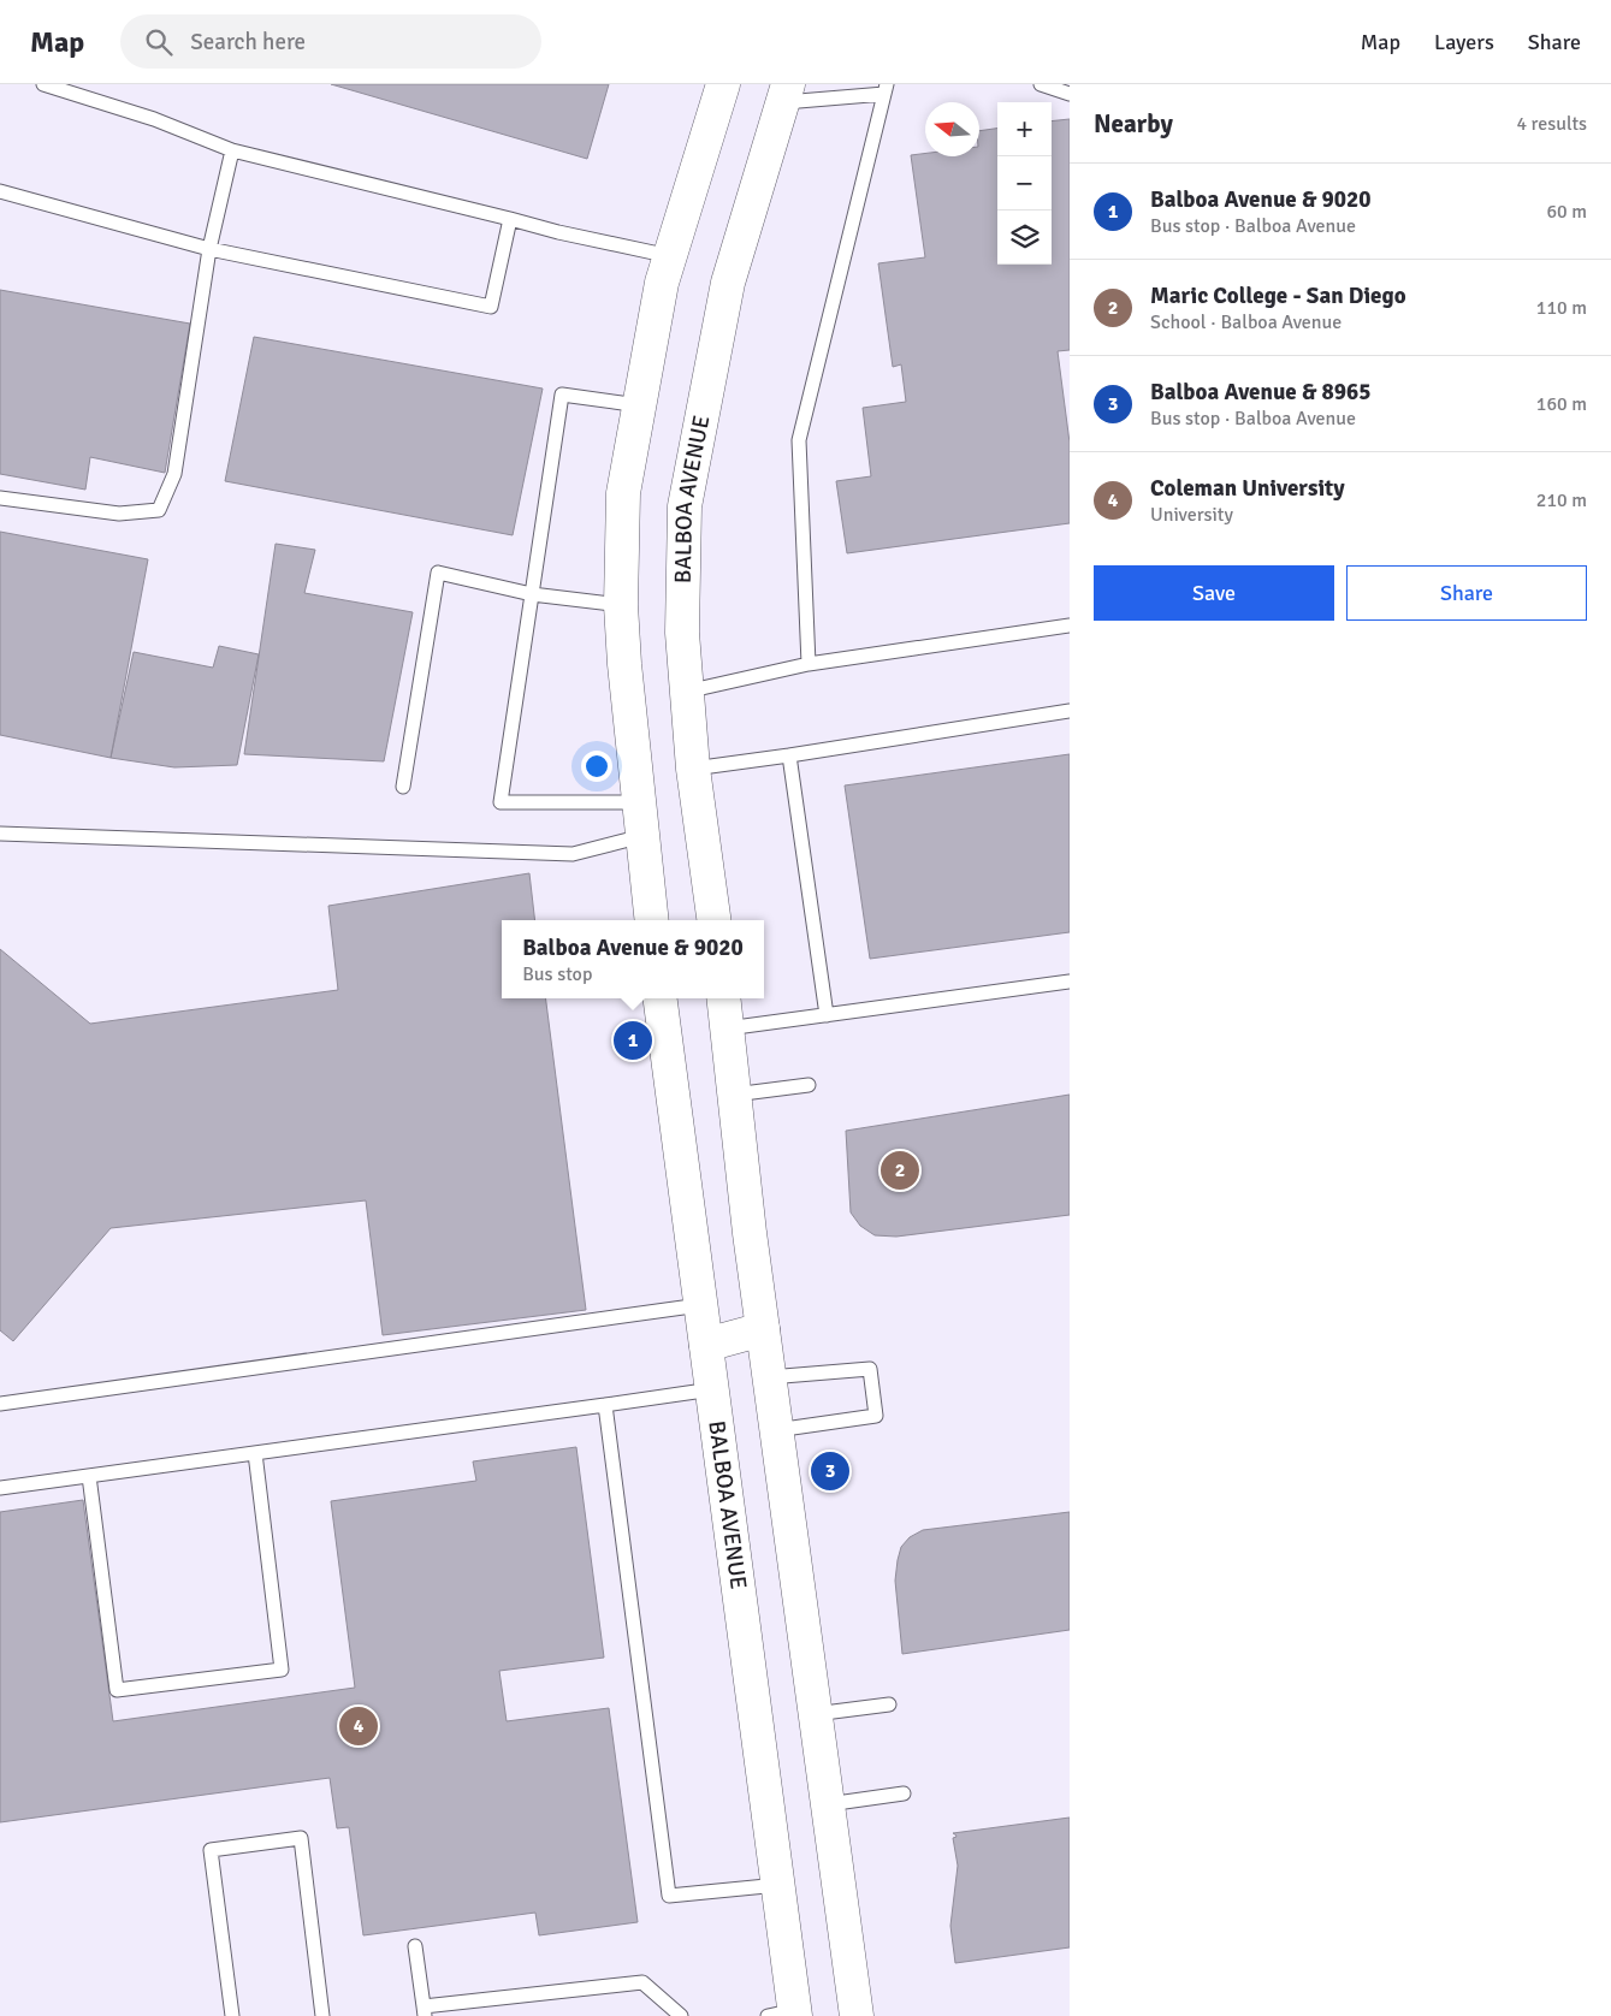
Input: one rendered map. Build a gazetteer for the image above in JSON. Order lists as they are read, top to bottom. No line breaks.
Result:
{"streets":{"main road":["BALBOA AVENUE"]},"north":"left","page":{"header":"Map","search":"Search here","nav":["Map","Layers","Share"],"heading":["Nearby","4 results"],"map_buttons":["+","−"],"list":[{"mark":"1","name":"Balboa Avenue & 9020","note":"Bus stop · Balboa Avenue","value":"60 m"},{"mark":"2","name":"Maric College - San Diego","note":"School · Balboa Avenue","value":"110 m"},{"mark":"3","name":"Balboa Avenue & 8965","note":"Bus stop · Balboa Avenue","value":"160 m"},{"mark":"4","name":"Coleman University","note":"University","value":"210 m"}],"buttons":["Save","Share"],"popup":["Balboa Avenue & 9020","Bus stop"],"pins":["1","2","3","4"]}}
